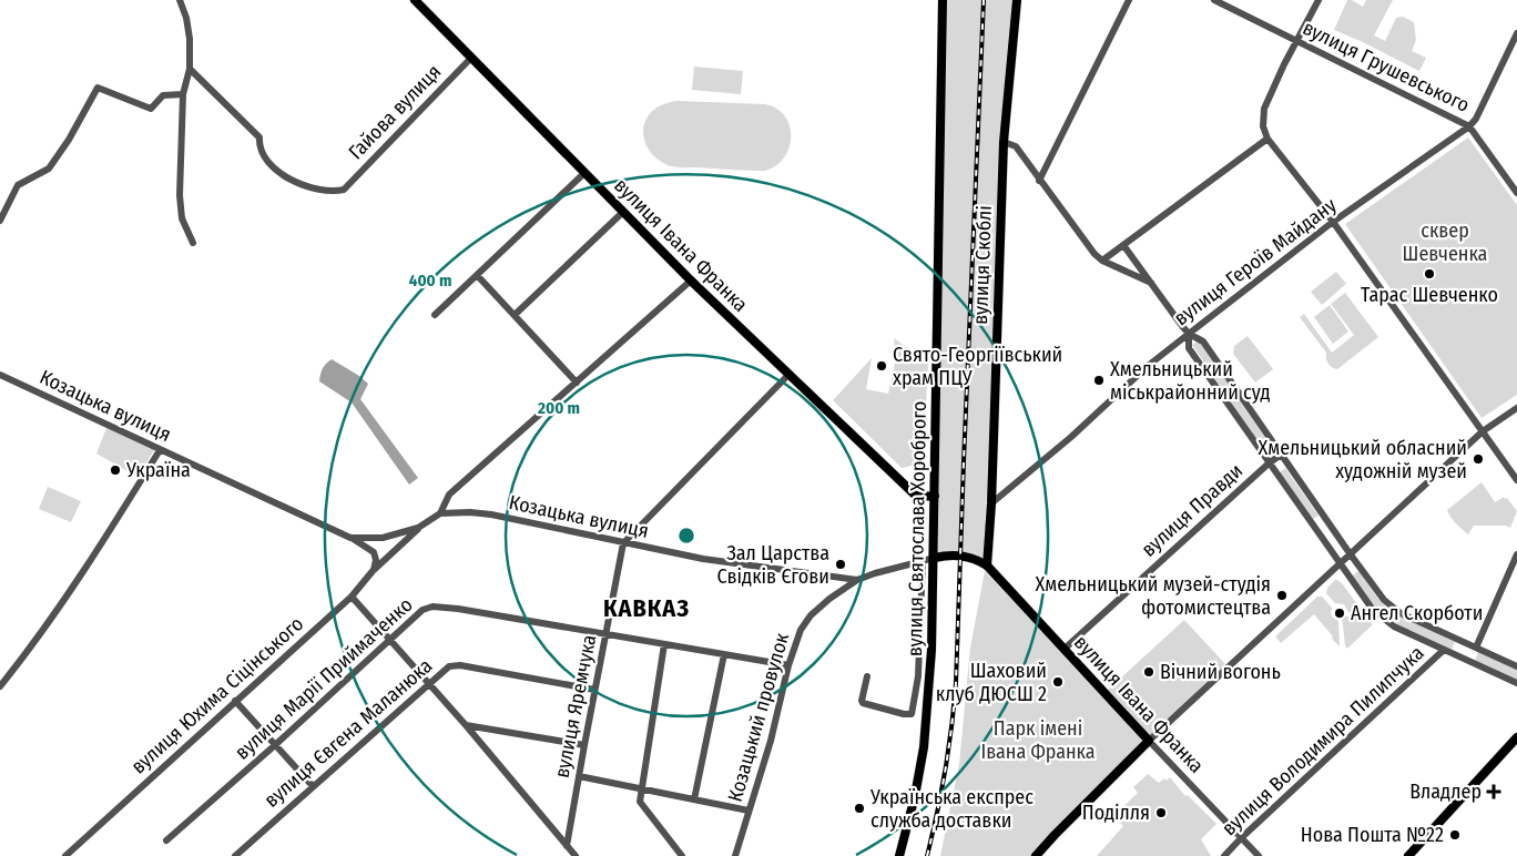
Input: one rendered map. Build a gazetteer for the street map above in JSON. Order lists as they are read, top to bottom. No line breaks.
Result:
{"streets":{"main road":["вулиця Івана Франка","вулиця Скоблі","вулиця Святослава Хороброго"],"street":["вулиця Грушевського","Гайова вулиця","вулиця Героїв Майдану","Козацька вулиця","вулиця Правди","вулиця Марії Приймаченко","вулиця Юхима Сіцінського","вулиця Яремчука","Козацький провулок","вулиця Євгена Маланюка","вулиця Володимира Пилипчука"]},"crossings":[["вулиця Грушевського","вулиця Героїв Майдану"],["Гайова вулиця","вулиця Івана Франка"],["вулиця Івана Франка","вулиця Скоблі"],["вулиця Івана Франка","Козацька вулиця"],["вулиця Івана Франка","вулиця Правди"],["вулиця Івана Франка","вулиця Святослава Хороброго"],["вулиця Івана Франка","вулиця Володимира Пилипчука"],["вулиця Героїв Майдану","вулиця Скоблі"],["Козацька вулиця","вулиця Святослава Хороброго"],["Козацька вулиця","вулиця Юхима Сіцінського"],["Козацька вулиця","вулиця Яремчука"],["Козацька вулиця","Козацький провулок"],["вулиця Марії Приймаченко","вулиця Яремчука"],["вулиця Марії Приймаченко","Козацький провулок"],["вулиця Яремчука","вулиця Євгена Маланюка"]],"districts":["КАВКАЗ"],"parks":["сквер Шевченка","Парк імені Івана Франка"],"places":{"other":["Тарас Шевченко","Свято-Георгіївський храм ПЦУ","Хмельницький міськрайонний суд","Хмельницький обласний художній музей","Україна","Зал Царства Свідків Єгови","Хмельницький музей-студія фотомистецтва","Ангел Скорботи","Вічний вогонь","Шаховий клуб ДЮСШ 2","Українська експрес служба доставки","Поділля","Нова Пошта №22"],"health":["Владлер"]},"rings":["400 m","200 m"]}
